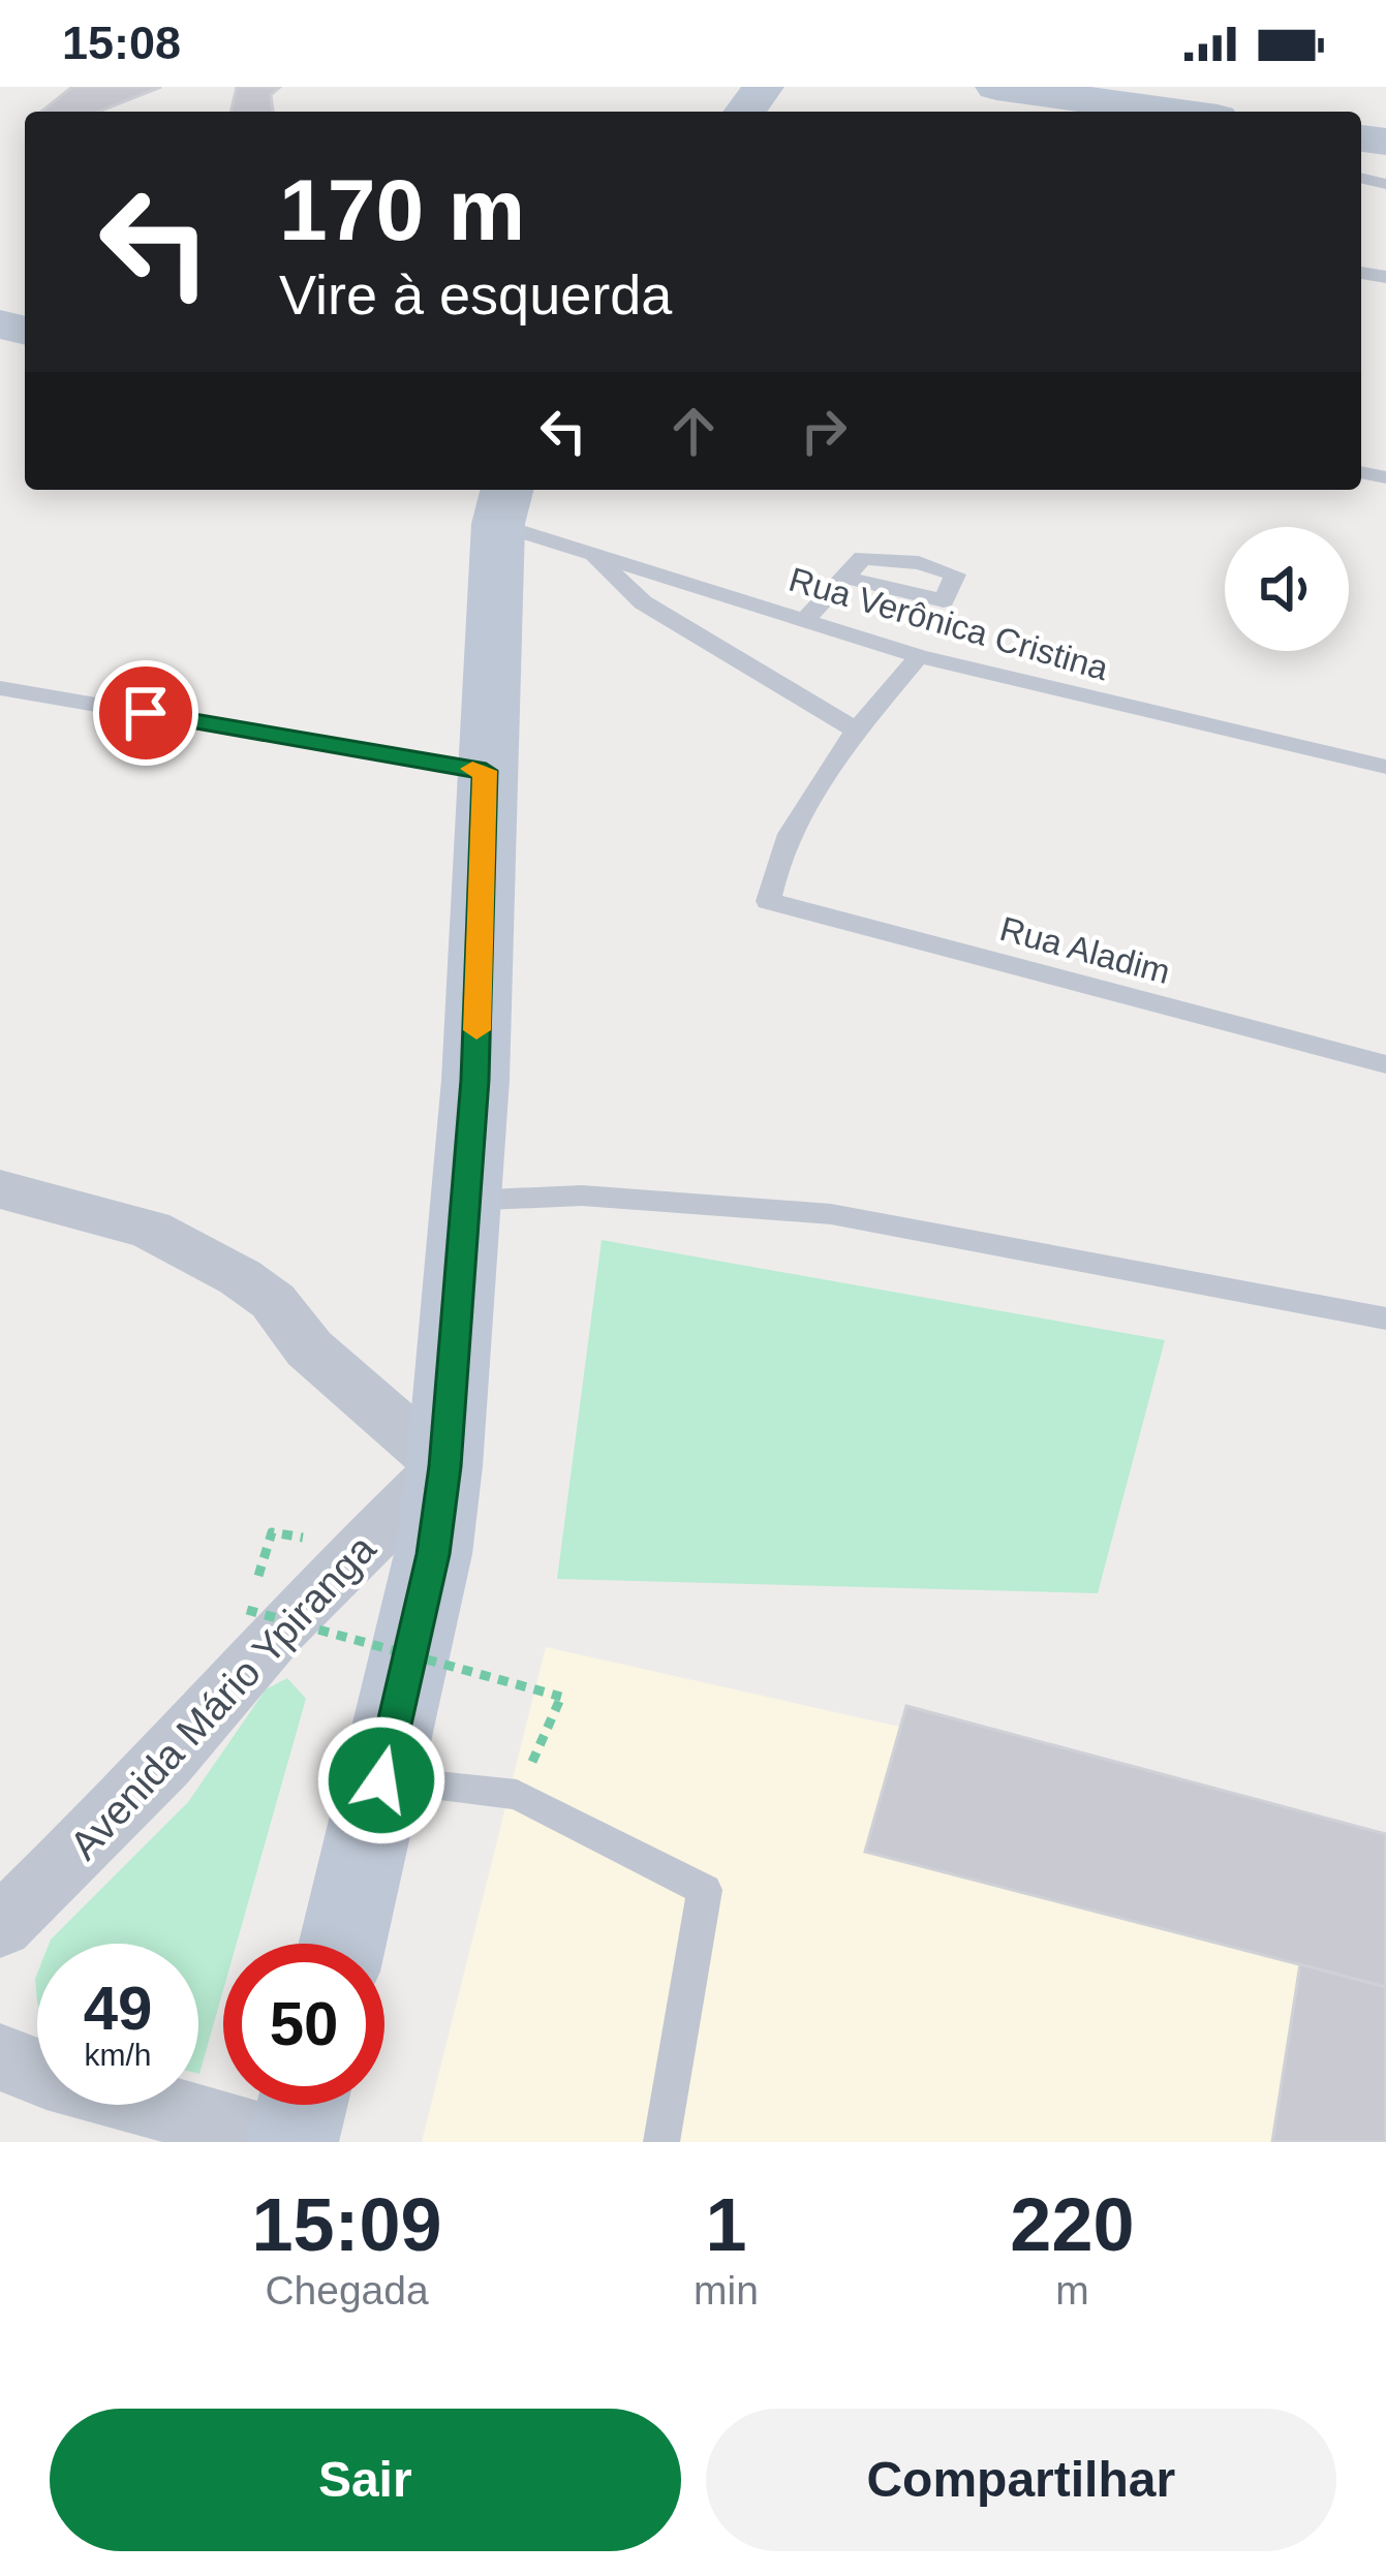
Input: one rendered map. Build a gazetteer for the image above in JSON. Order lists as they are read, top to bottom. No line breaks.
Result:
{"streets":{"street":["Avenida Mário Ypiranga"],"lane":["Rua Verônica Cristina","Rua Aladim"]},"page":{"status":"15:08","turn":["170 m","Vire à esquerda"],"speed":"49 km/h","limit":"50","eta":["15:09","Chegada","1","min","220","m"],"buttons":["Sair","Compartilhar"]}}
